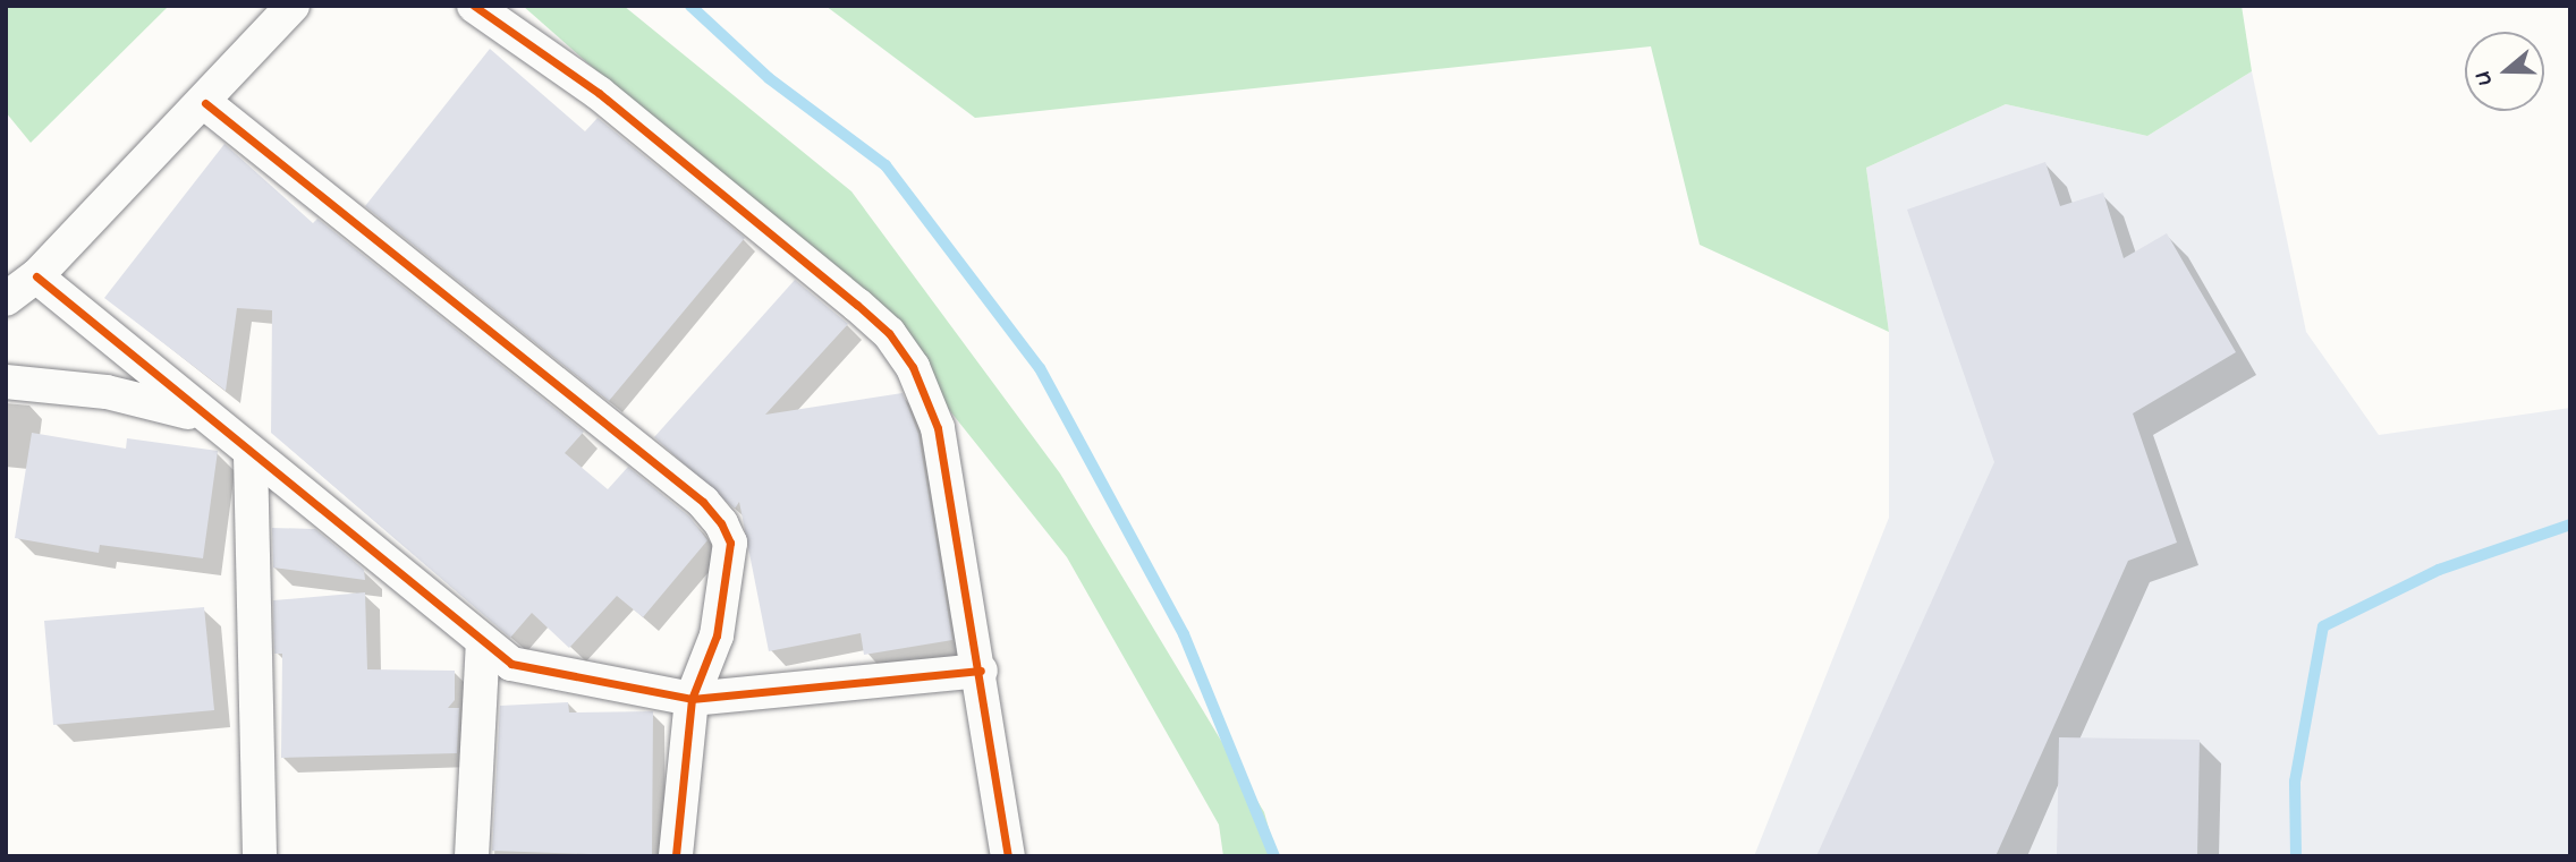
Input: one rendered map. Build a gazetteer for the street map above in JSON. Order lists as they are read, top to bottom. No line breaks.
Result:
{"north":"left"}
